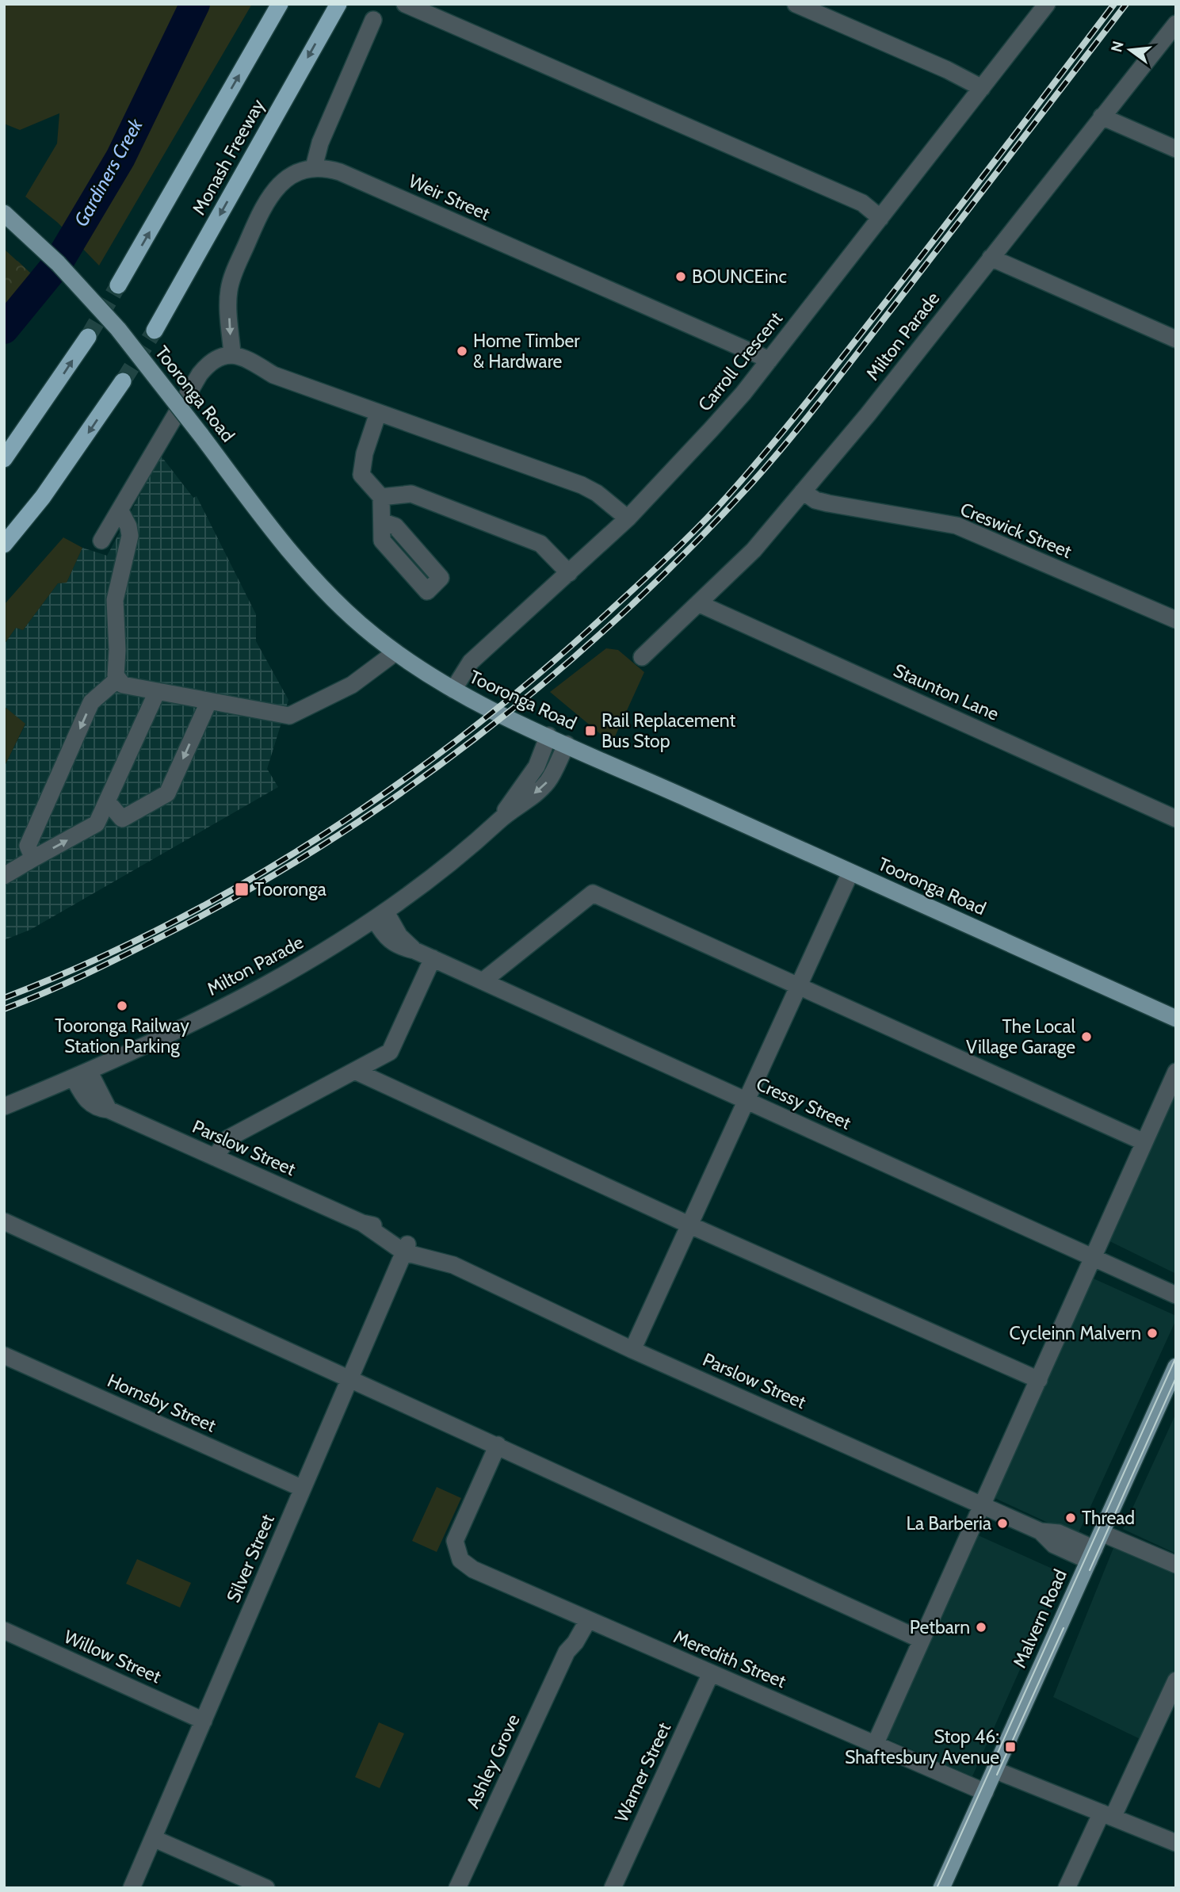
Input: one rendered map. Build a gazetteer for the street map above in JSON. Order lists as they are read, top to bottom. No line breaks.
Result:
{"streets":{"highway":["Monash Freeway"],"main road":["Tooronga Road","Malvern Road"],"street":["Weir Street","Milton Parade","Carroll Crescent","Creswick Street","Staunton Lane","Cressy Street","Parslow Street","Hornsby Street","Silver Street","Willow Street","Meredith Street","Ashley Grove","Warner Street"]},"crossings":[["Weir Street","Carroll Crescent"],["Milton Parade","Tooronga Road"],["Milton Parade","Creswick Street"],["Milton Parade","Staunton Lane"],["Milton Parade","Cressy Street"],["Milton Parade","Parslow Street"],["Carroll Crescent","Tooronga Road"],["Parslow Street","Silver Street"],["Parslow Street","Malvern Road"],["Hornsby Street","Silver Street"],["Silver Street","Willow Street"],["Malvern Road","Meredith Street"],["Meredith Street","Ashley Grove"],["Meredith Street","Warner Street"]],"water":["Gardiners Creek"],"places":{"other":["BOUNCEinc","Home Timber & Hardware","Tooronga Railway Station Parking","The Local Village Garage","Cycleinn Malvern","Thread","La Barberia","Petbarn"],"transit":["Rail Replacement Bus Stop","Tooronga","Stop 46: Shaftesbury Avenue"]},"north":"left"}
